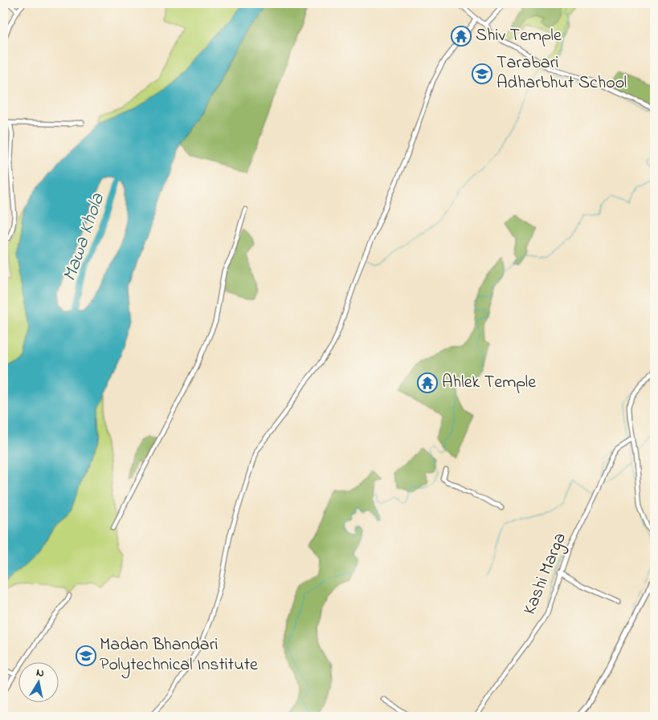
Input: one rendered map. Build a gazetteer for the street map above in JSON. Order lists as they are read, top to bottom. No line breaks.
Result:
{"streets":{"street":["Kashi Marga"]},"water":["Mawa Khola"],"places":{"temple":["Shiv Temple","Ahlek Temple"],"school or university":["Tarabari Adharbhut School","Madan Bhandari Polytechnical Institute"]},"north":"top"}
